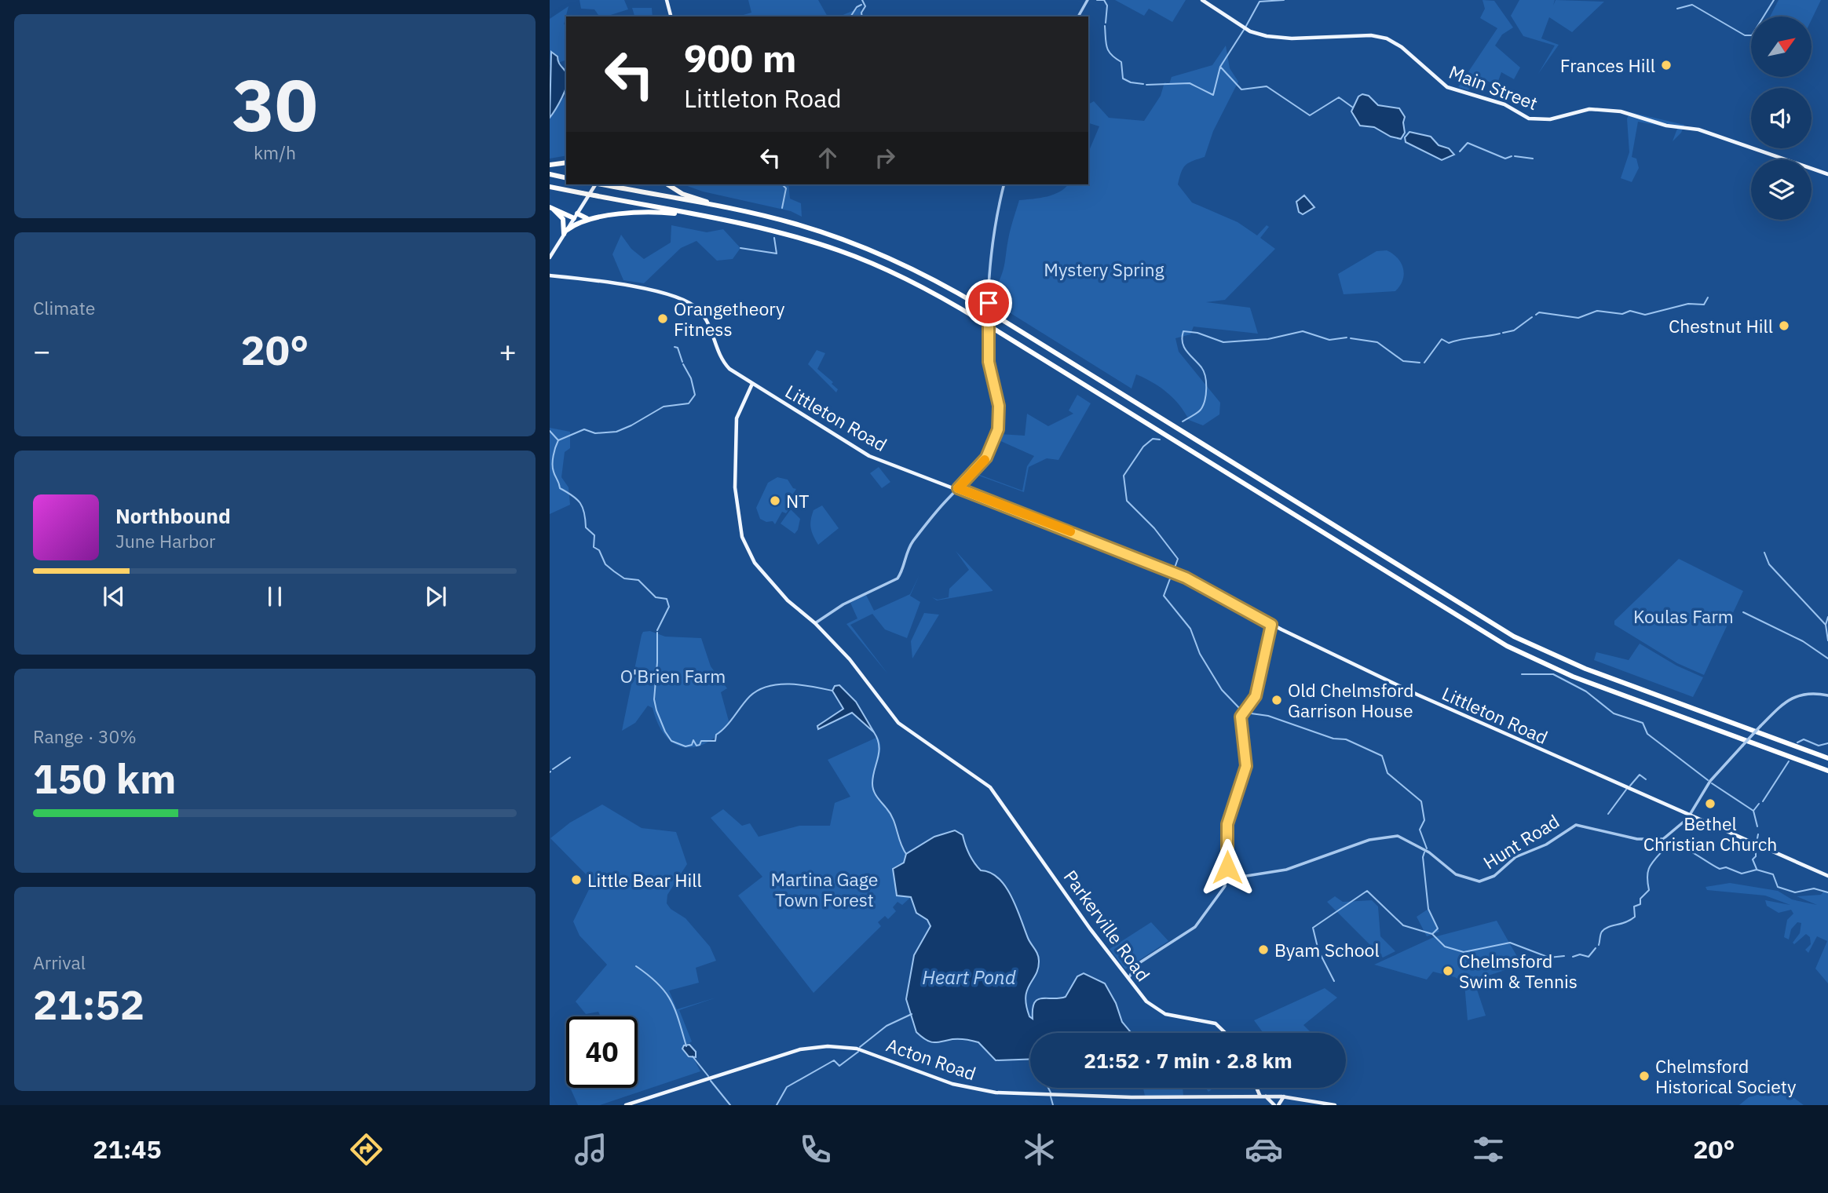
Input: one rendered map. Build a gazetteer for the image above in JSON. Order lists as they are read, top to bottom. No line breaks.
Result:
{"streets":{"main road":["Main Street","Littleton Road","Parkerville Road","Acton Road"],"street":["Hunt Road"]},"crossings":[["Littleton Road","Hunt Road"],["Littleton Road","Parkerville Road"]],"water":["Heart Pond"],"parks":["Mystery Spring","Koulas Farm","O'Brien Farm","Martina Gage Town Forest"],"places":["Frances Hill","Orangetheory Fitness","Chestnut Hill","NT","Old Chelmsford Garrison House","Bethel Christian Church","Little Bear Hill","Byam School","Chelmsford Swim & Tennis","Chelmsford Historical Society"],"north":"top right","page":{"tile":[["30","km/h"],"Climate",["Range · 30%","150 km"],["Arrival","21:52"]],"turn":["900 m","Littleton Road"],"heat":["−","20°","+"],"song":["Northbound","June Harbor"],"limit":"40","trip":"21:52 · 7 min · 2.8 km","tabs":["21:45","20°"]}}
